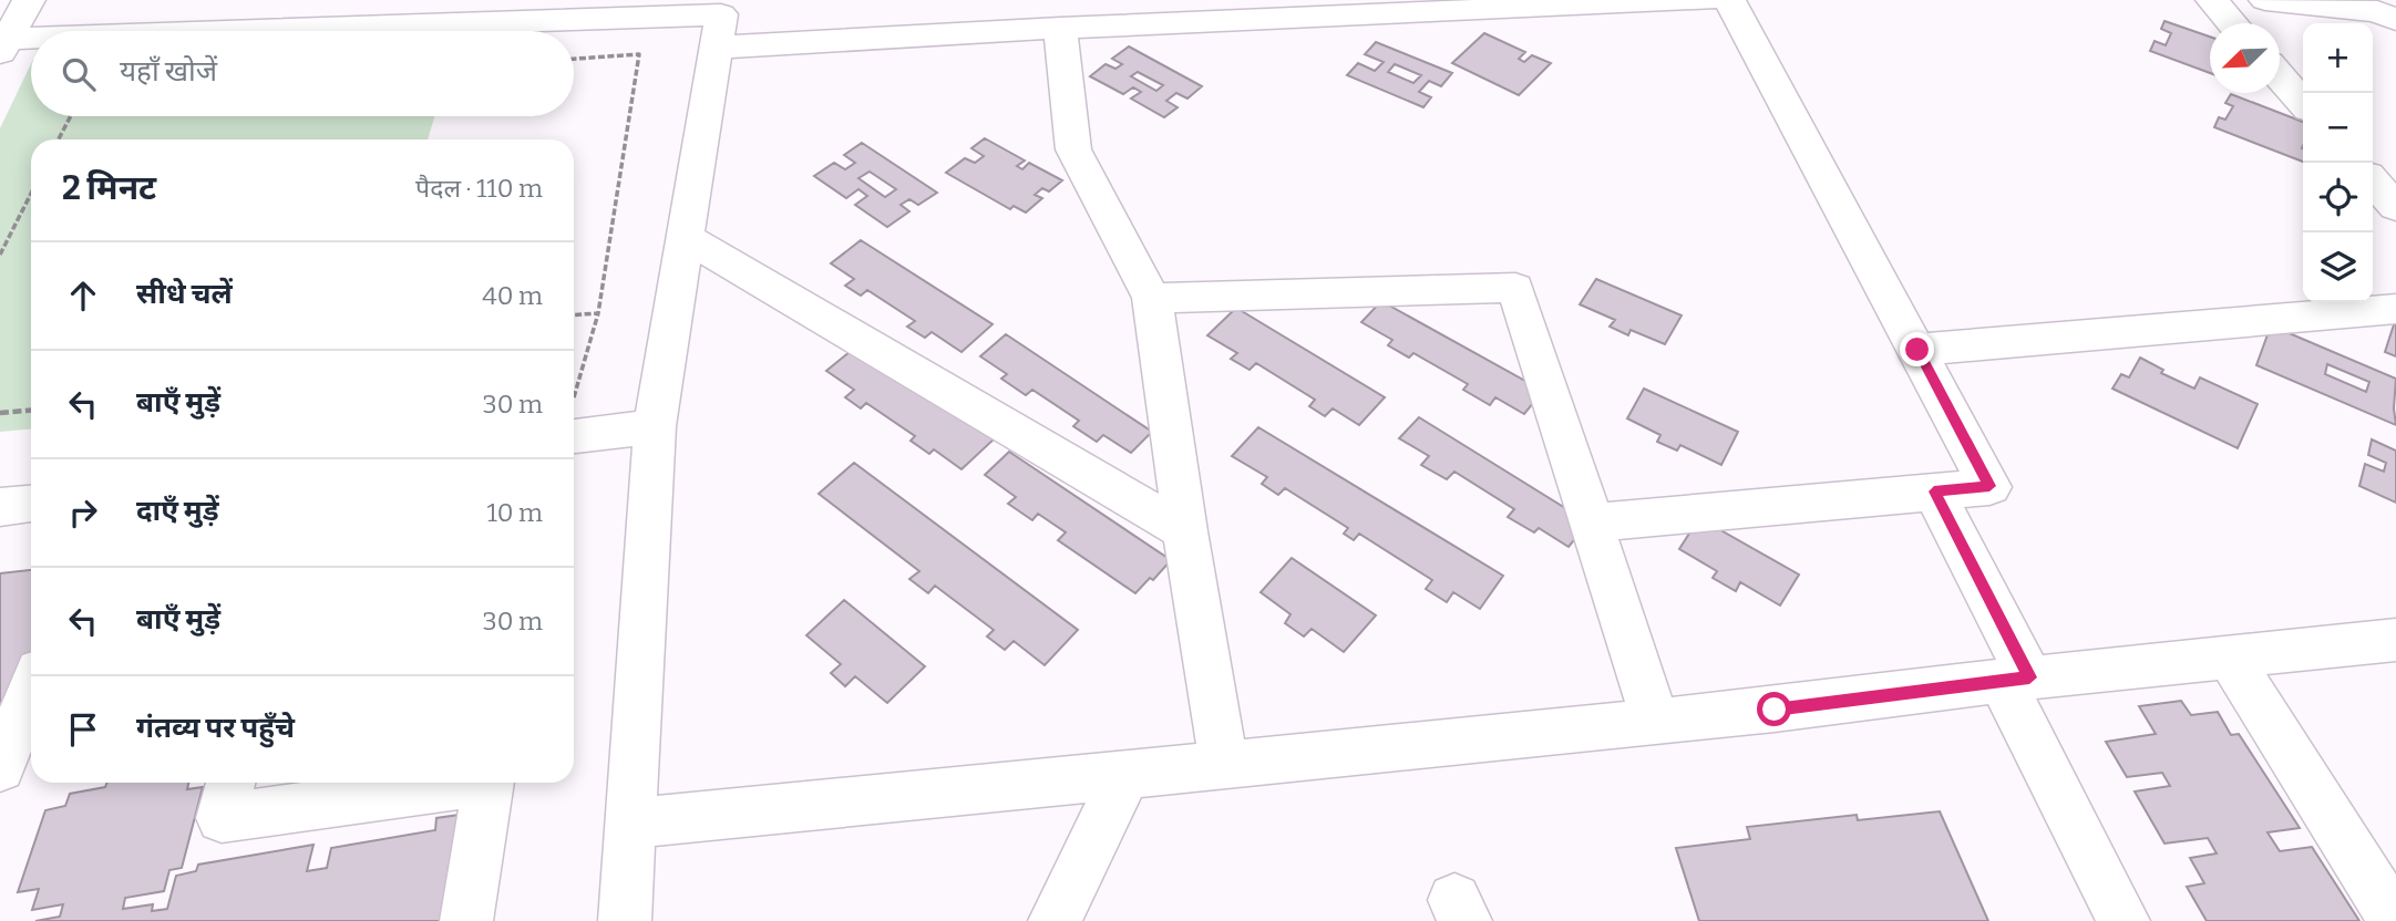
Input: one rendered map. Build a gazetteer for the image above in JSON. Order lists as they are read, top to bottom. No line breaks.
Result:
{"north":"bottom left","page":{"map_buttons":["+","−"],"search":"यहाँ खोजें","heading":["2 मिनट","पैदल · 110 m"],"list":[["सीधे चलें","40 m"],["बाएँ मुड़ें","30 m"],["दाएँ मुड़ें","10 m"],["बाएँ मुड़ें","30 m"],"गंतव्य पर पहुँचे"]}}
